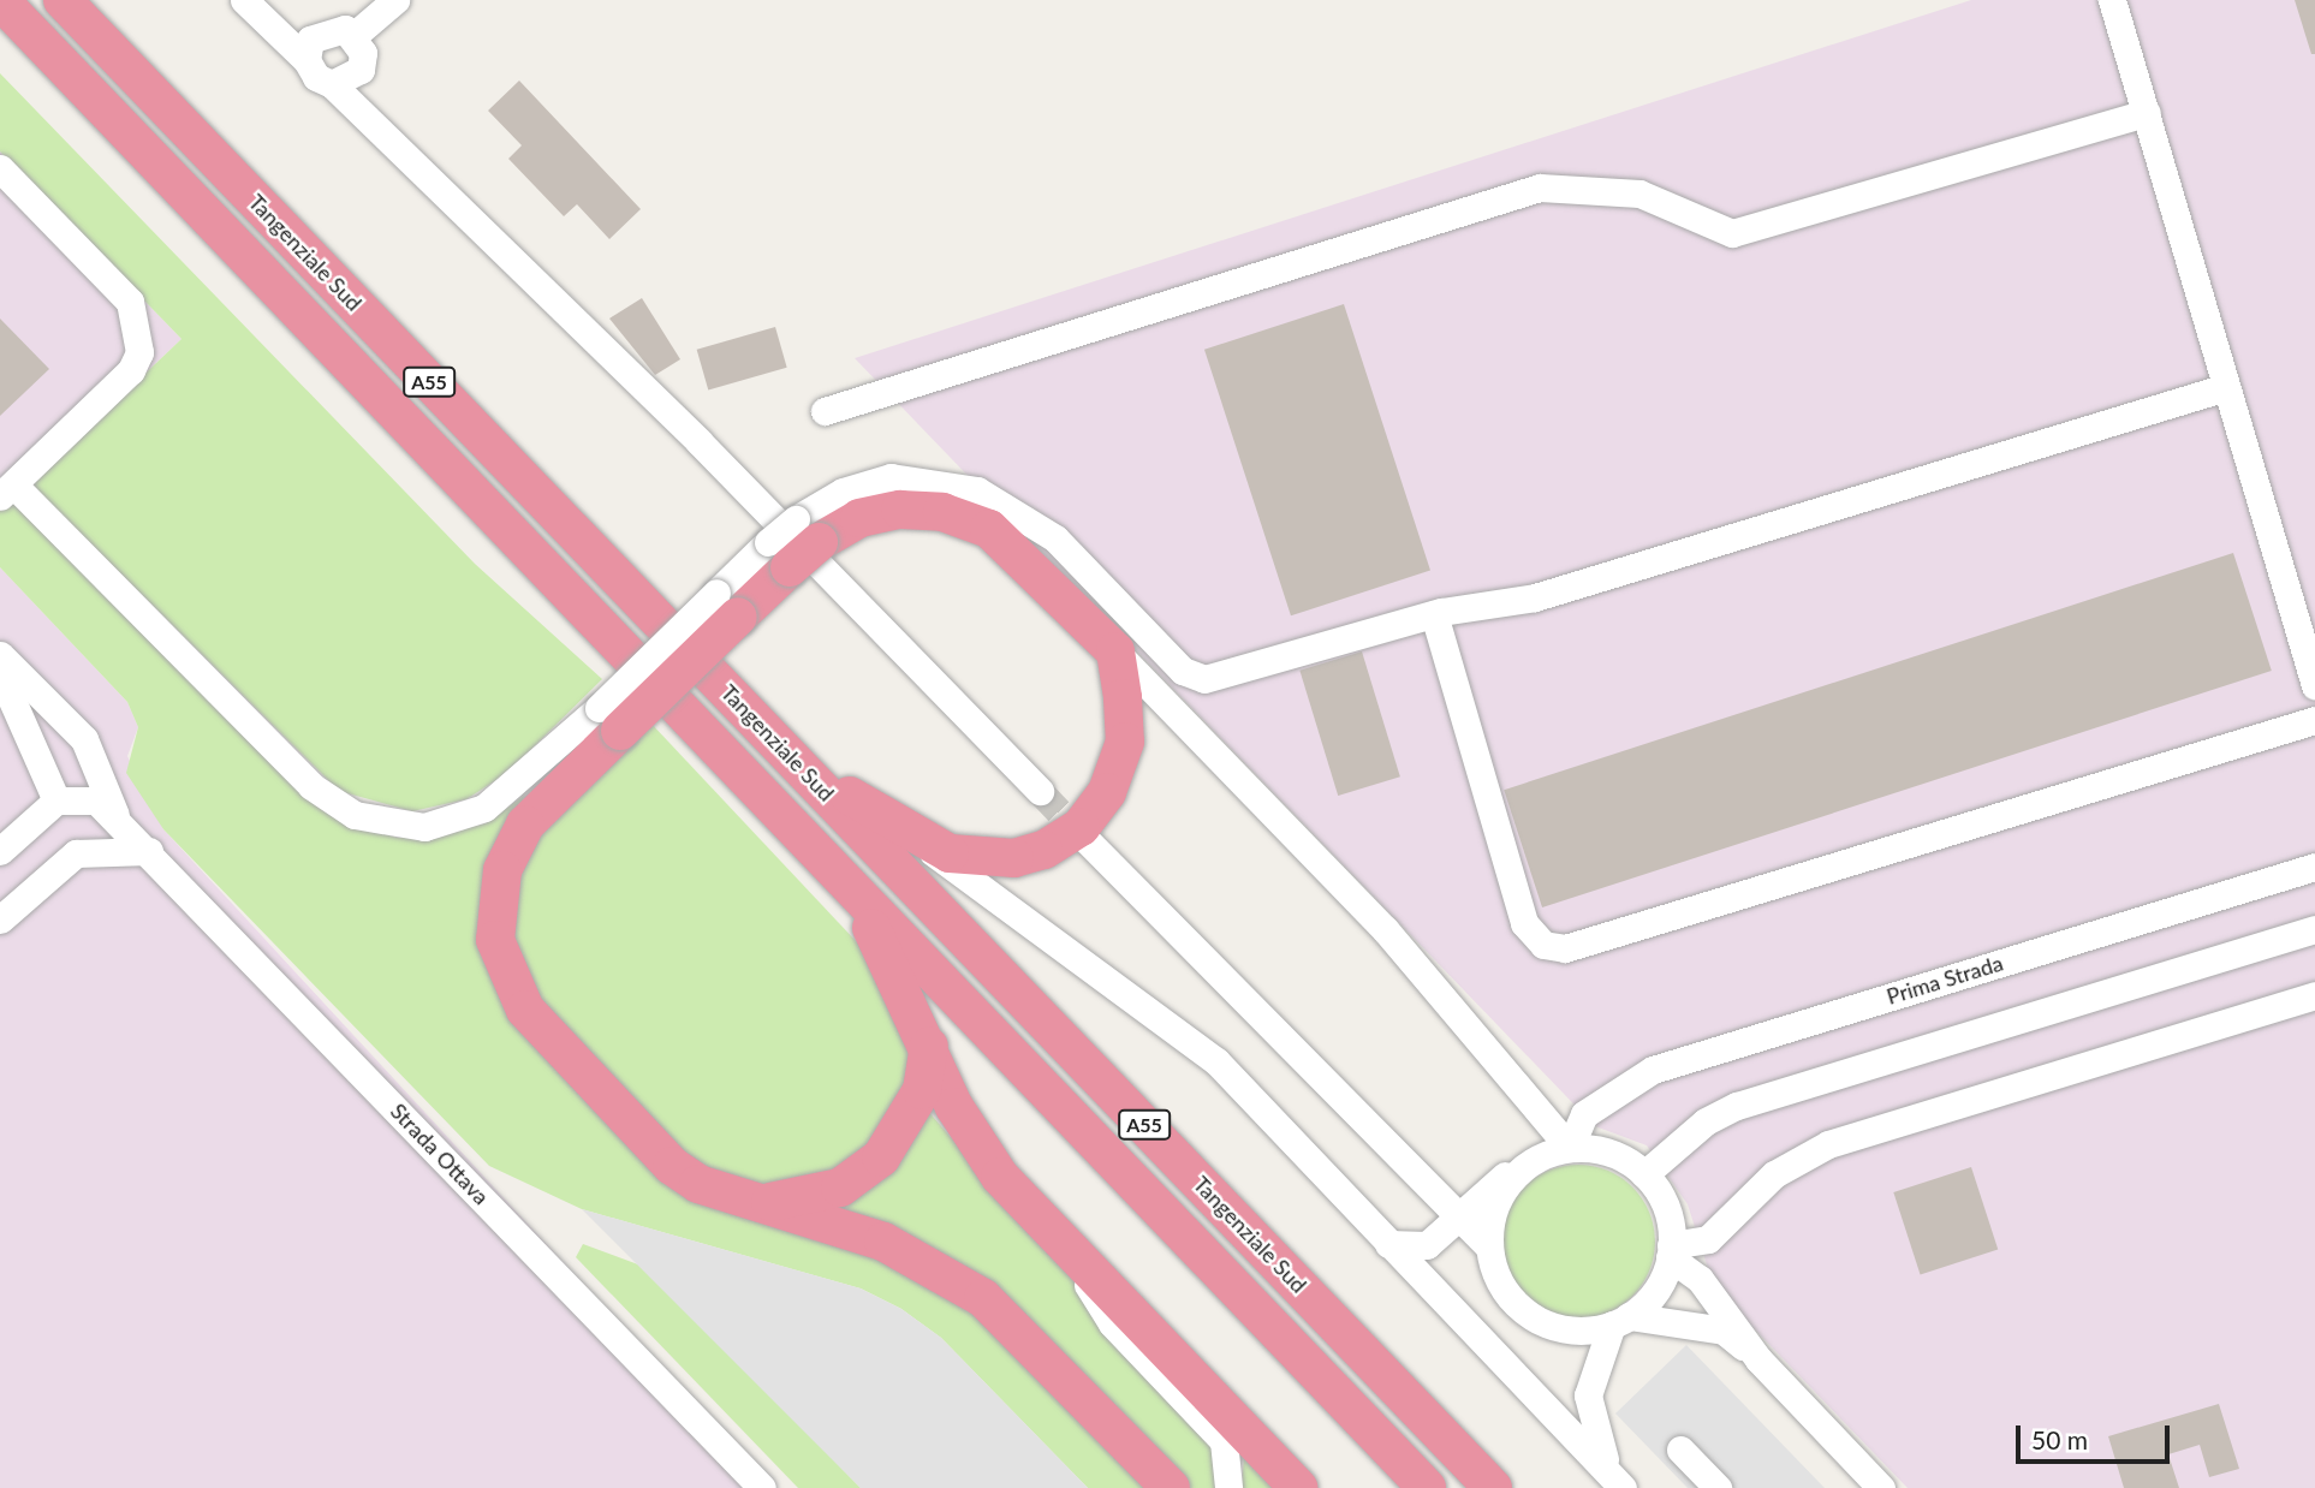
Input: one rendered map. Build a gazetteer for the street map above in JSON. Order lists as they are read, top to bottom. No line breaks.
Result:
{"streets":{"highway":["Tangenziale Sud","A55"],"street":["Prima Strada","Strada Ottava"]},"scale_bar":"50 m"}
